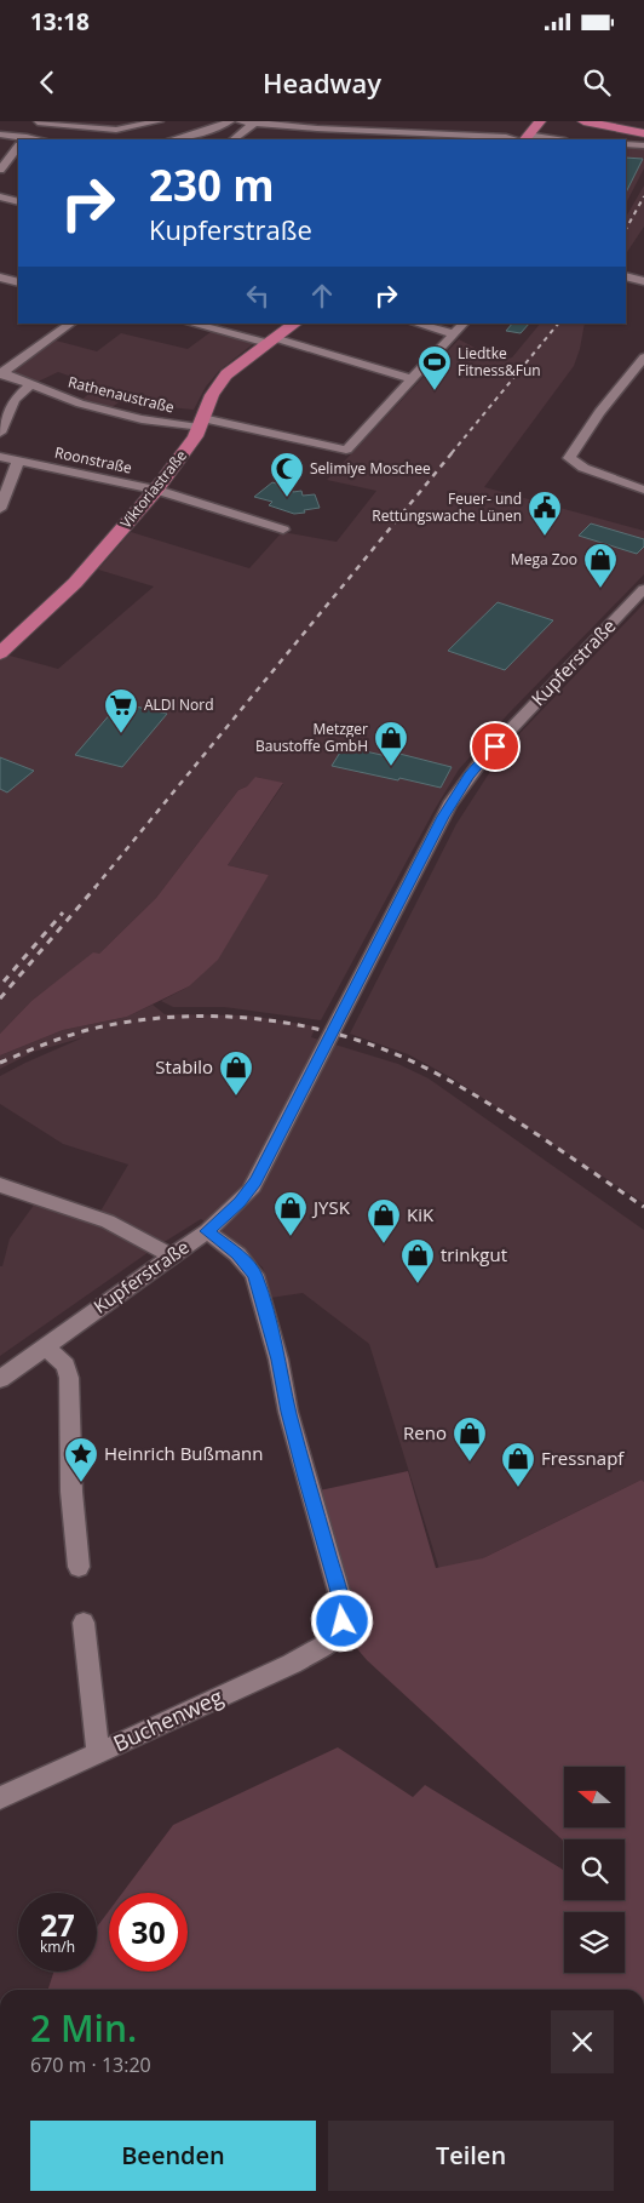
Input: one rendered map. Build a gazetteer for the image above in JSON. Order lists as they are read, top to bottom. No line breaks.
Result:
{"streets":{"main road":["Viktoriastraße"],"street":["Rathenaustraße","Roonstraße","Kupferstraße","Buchenweg"]},"crossings":[["Rathenaustraße","Viktoriastraße"],["Roonstraße","Viktoriastraße"],["Kupferstraße","Buchenweg"]],"places":{"sports":["Liedtke Fitness&Fun"],"mosque":["Selimiye Moschee"],"public building":["Feuer- und Rettungswache Lünen"],"shop":["Mega Zoo","Metzger Baustoffe GmbH","Stabilo","JYSK","KiK","trinkgut","Reno","Fressnapf"],"supermarket":["ALDI Nord"],"place":["Heinrich Bußmann"]},"north":"left","page":{"status":"13:18","header":"Headway","turn":["230 m","Kupferstraße"],"speed":"27 km/h","limit":"30","heading":["2 Min.","670 m · 13:20"],"buttons":["Beenden","Teilen"]}}
